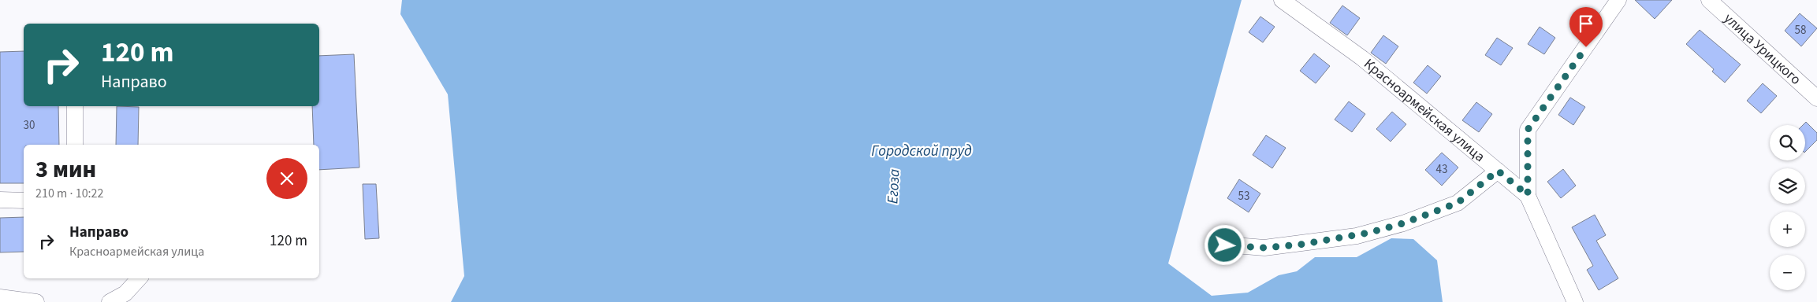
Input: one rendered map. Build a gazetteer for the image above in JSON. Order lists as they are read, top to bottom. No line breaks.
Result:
{"streets":{"street":["улица Урицкого","Красноармейская улица"]},"water":["Городской пруд","Егоза"],"house_numbers":["58","30","43","53"],"page":{"turn":["120 m","Направо"],"map_buttons":["+","−"],"heading":["3 мин","210 m · 10:22"],"list":[{"name":"Направо","note":"Красноармейская улица","value":"120 m"}]}}
